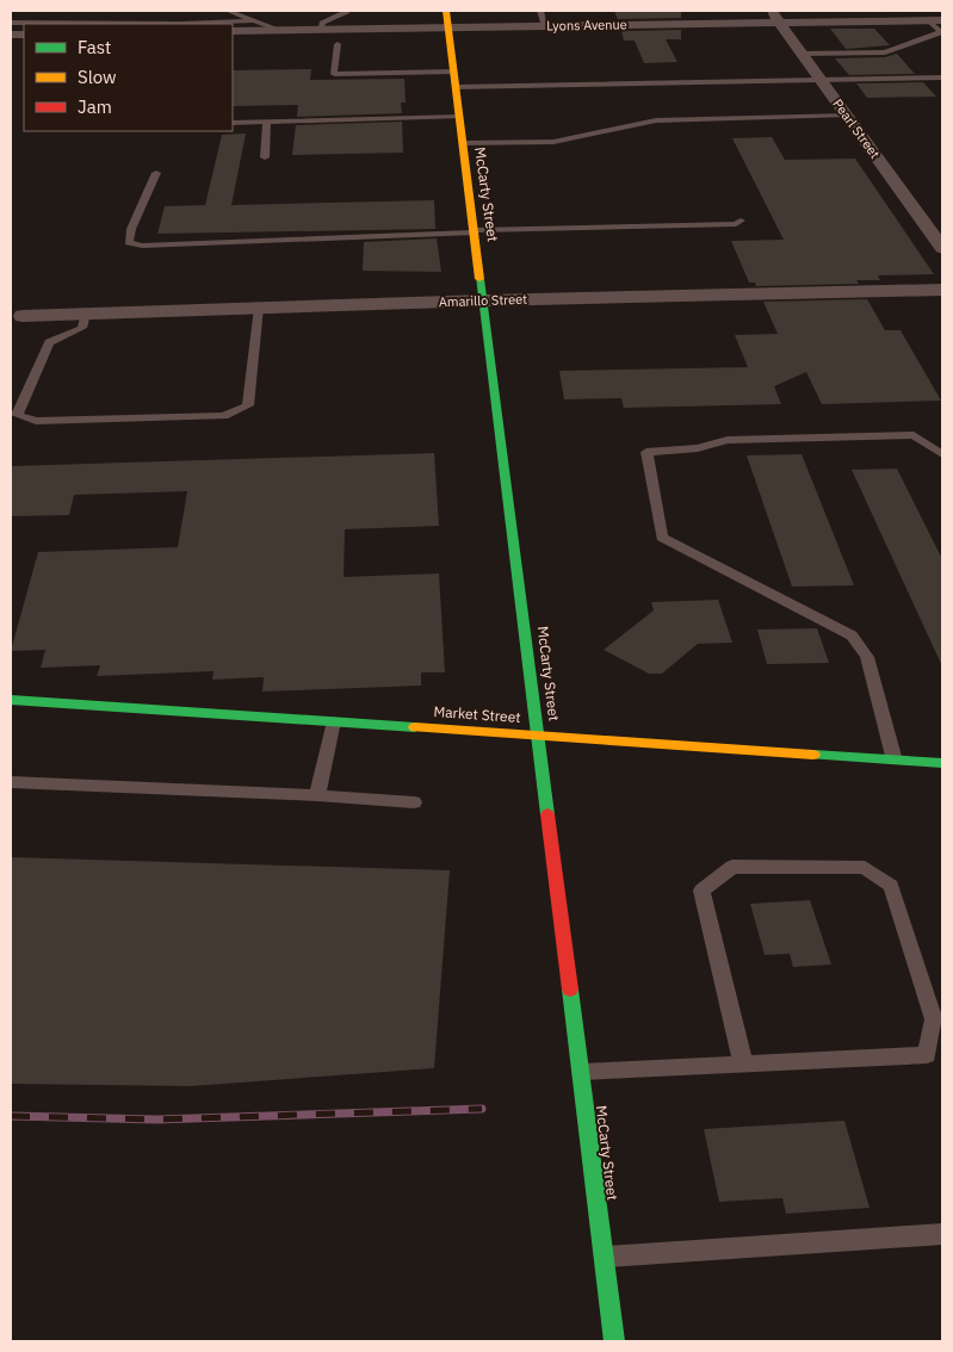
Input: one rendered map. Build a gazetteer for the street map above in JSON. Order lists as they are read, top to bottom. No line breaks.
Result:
{"streets":{"main road":["McCarty Street","Market Street"],"street":["Lyons Avenue","Pearl Street","Amarillo Street"]},"crossings":[["Lyons Avenue","Pearl Street"],["Lyons Avenue","McCarty Street"],["McCarty Street","Amarillo Street"],["McCarty Street","Market Street"]],"legend":["Fast","Slow","Jam"]}
